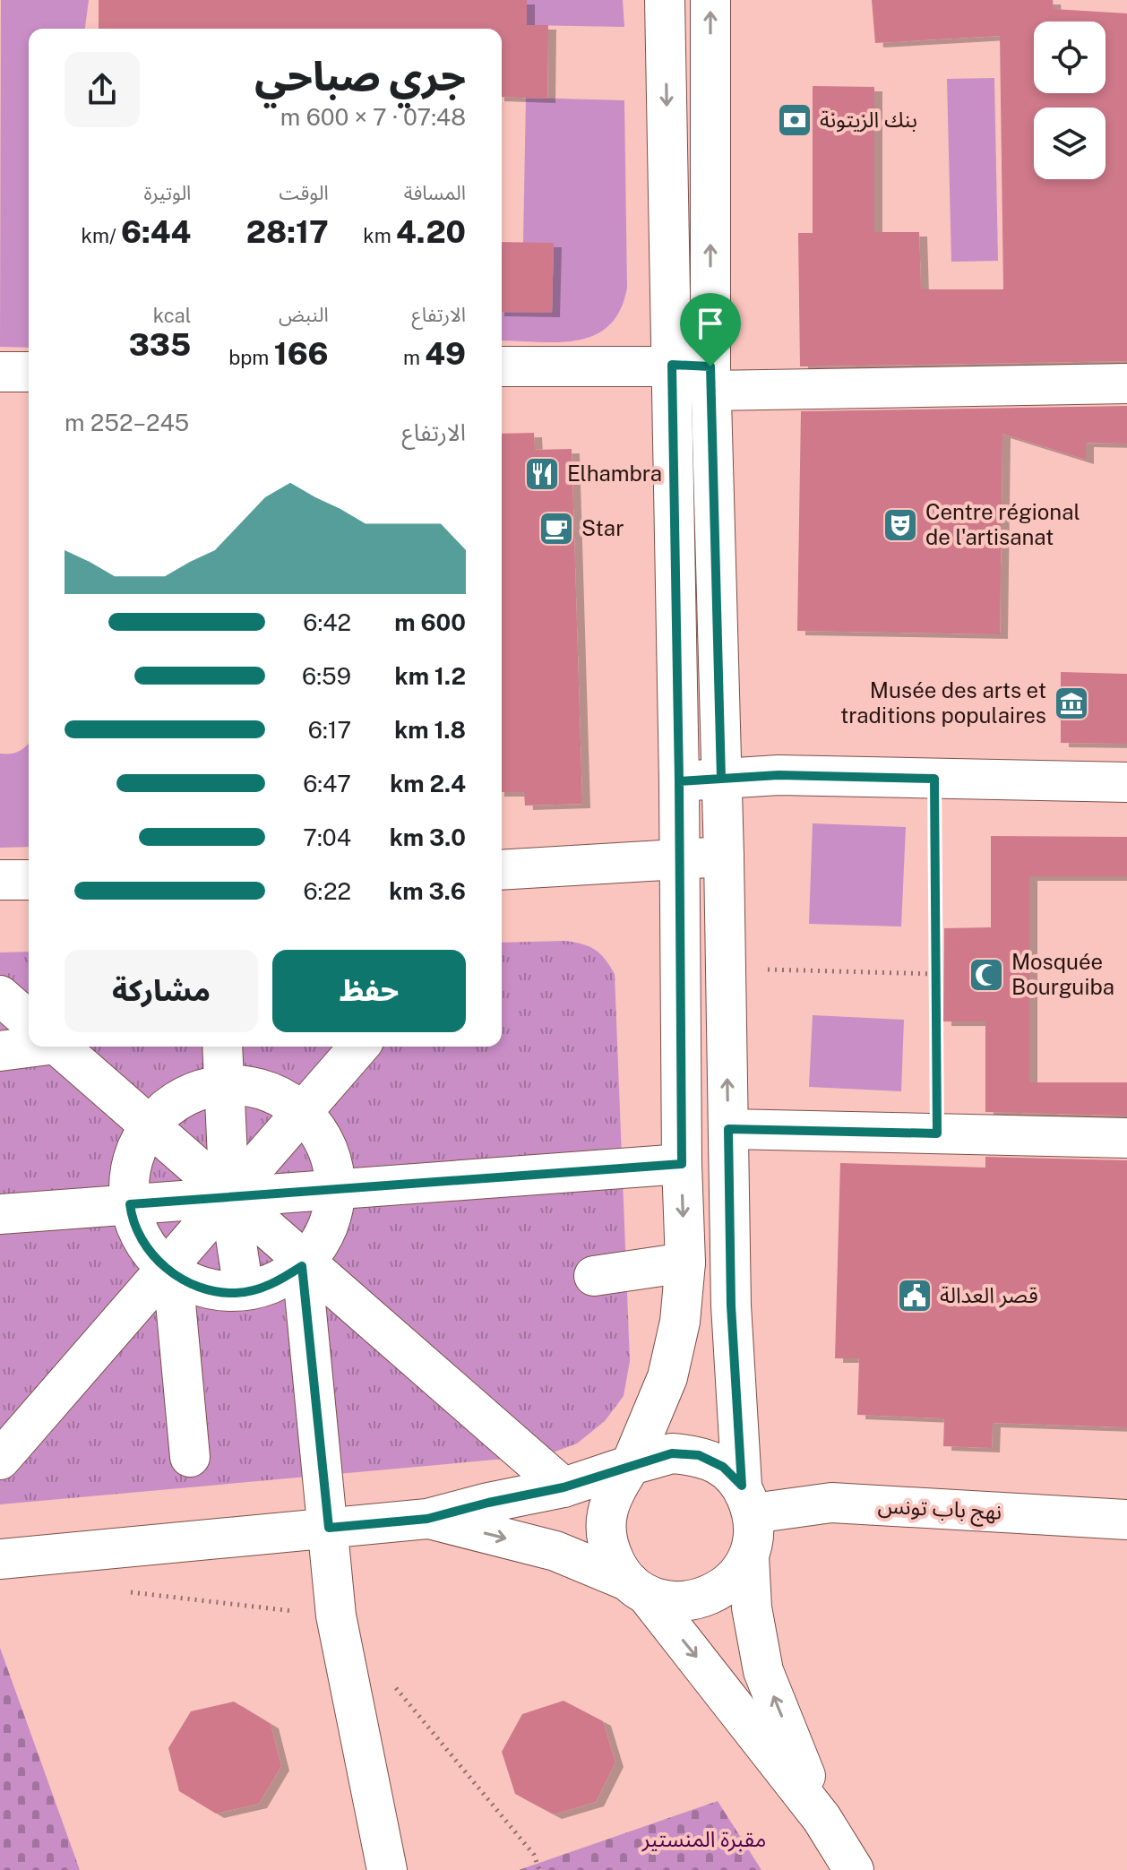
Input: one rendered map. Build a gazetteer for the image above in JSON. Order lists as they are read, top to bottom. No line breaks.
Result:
{"streets":{"street":["نهج باب تونس"]},"parks":["مقبرة المنستير"],"places":{"bank":["بنك الزيتونة"],"restaurant":["Elhambra"],"theatre":["Centre régional de l'artisanat"],"cafe":["Star"],"museum":["Musée des arts et traditions populaires"],"mosque":["Mosquée Bourguiba"],"public building":["قصر العدالة"]},"page":{"heading":["جري صباحي","07:48 · 7 × 600 m"],"stats":[["المسافة","4.20 km"],["الوقت","28:17"],["الوتيرة","6:44 /km"],["الارتفاع","49 m"],["النبض","166 bpm"],["kcal","335"]],"chart":["الارتفاع","245–252 m"],"list":[{"name":"600 m","note":"6:42"},{"name":"1.2 km","note":"6:59"},{"name":"1.8 km","note":"6:17"},{"name":"2.4 km","note":"6:47"},{"name":"3.0 km","note":"7:04"},{"name":"3.6 km","note":"6:22"}],"buttons":["حفظ","مشاركة"]}}
